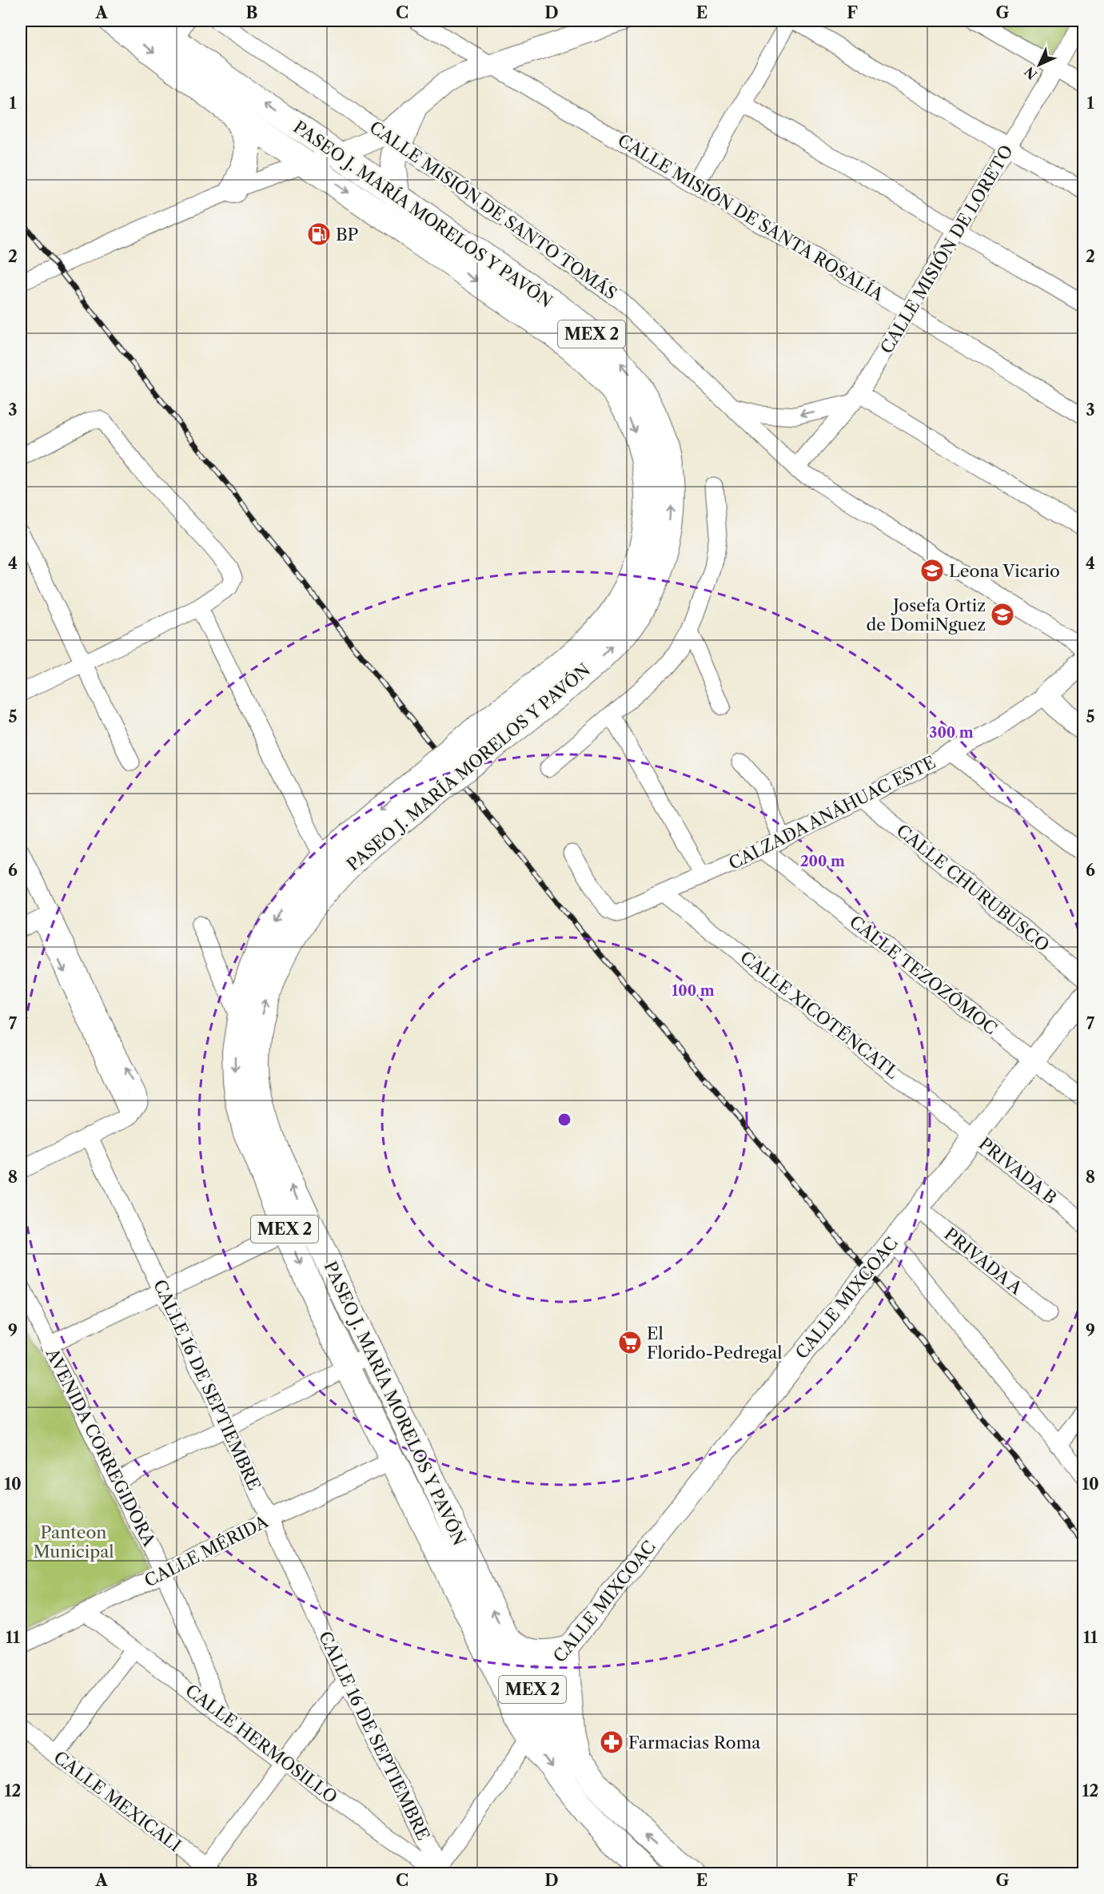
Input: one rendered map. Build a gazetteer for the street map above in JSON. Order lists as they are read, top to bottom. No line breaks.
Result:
{"streets":{"highway":["PASEO J. MARÍA MORELOS Y PAVÓN","MEX 2"],"main road":["CALZADA ANÁHUAC ESTE","CALLE MIXCOAC"],"street":["CALLE MISIÓN DE SANTO TOMÁS","CALLE MISIÓN DE SANTA ROSALÍA","CALLE MISIÓN DE LORETO","CALLE CHURUBUSCO","CALLE TEZOZÓMOC","CALLE XICOTÉNCATL","PRIVADA B","PRIVADA A","CALLE 16 DE SEPTIEMBRE","AVENIDA CORREGIDORA","CALLE MÉRIDA","CALLE HERMOSILLO","CALLE MEXICALI"]},"crossings":[["CALLE MISIÓN DE SANTO TOMÁS","CALLE MISIÓN DE LORETO"],["PASEO J. MARÍA MORELOS Y PAVÓN","CALLE MIXCOAC"],["PASEO J. MARÍA MORELOS Y PAVÓN","CALLE MÉRIDA"],["CALLE MISIÓN DE SANTA ROSALÍA","CALLE MISIÓN DE LORETO"],["CALZADA ANÁHUAC ESTE","CALLE CHURUBUSCO"],["CALZADA ANÁHUAC ESTE","CALLE TEZOZÓMOC"],["CALZADA ANÁHUAC ESTE","CALLE XICOTÉNCATL"],["CALLE TEZOZÓMOC","CALLE MIXCOAC"],["CALLE XICOTÉNCATL","PRIVADA B"],["CALLE XICOTÉNCATL","CALLE MIXCOAC"],["PRIVADA B","CALLE MIXCOAC"],["PRIVADA A","CALLE MIXCOAC"],["CALLE 16 DE SEPTIEMBRE","CALLE MÉRIDA"],["CALLE 16 DE SEPTIEMBRE","CALLE HERMOSILLO"],["AVENIDA CORREGIDORA","CALLE MÉRIDA"],["AVENIDA CORREGIDORA","CALLE HERMOSILLO"],["CALLE MÉRIDA","CALLE HERMOSILLO"]],"parks":["Panteon Municipal"],"places":{"fuel station":["BP"],"school or university":["Leona Vicario","Josefa Ortiz de DomiNguez"],"supermarket":["El Florido-Pedregal"],"pharmacy":["Farmacias Roma"]},"north":"bottom left","grid":{"columns":["A","B","C","D","E","F","G"],"rows":["1","2","3","4","5","6","7","8","9","10","11","12"]},"rings":["300 m","200 m","100 m"]}
